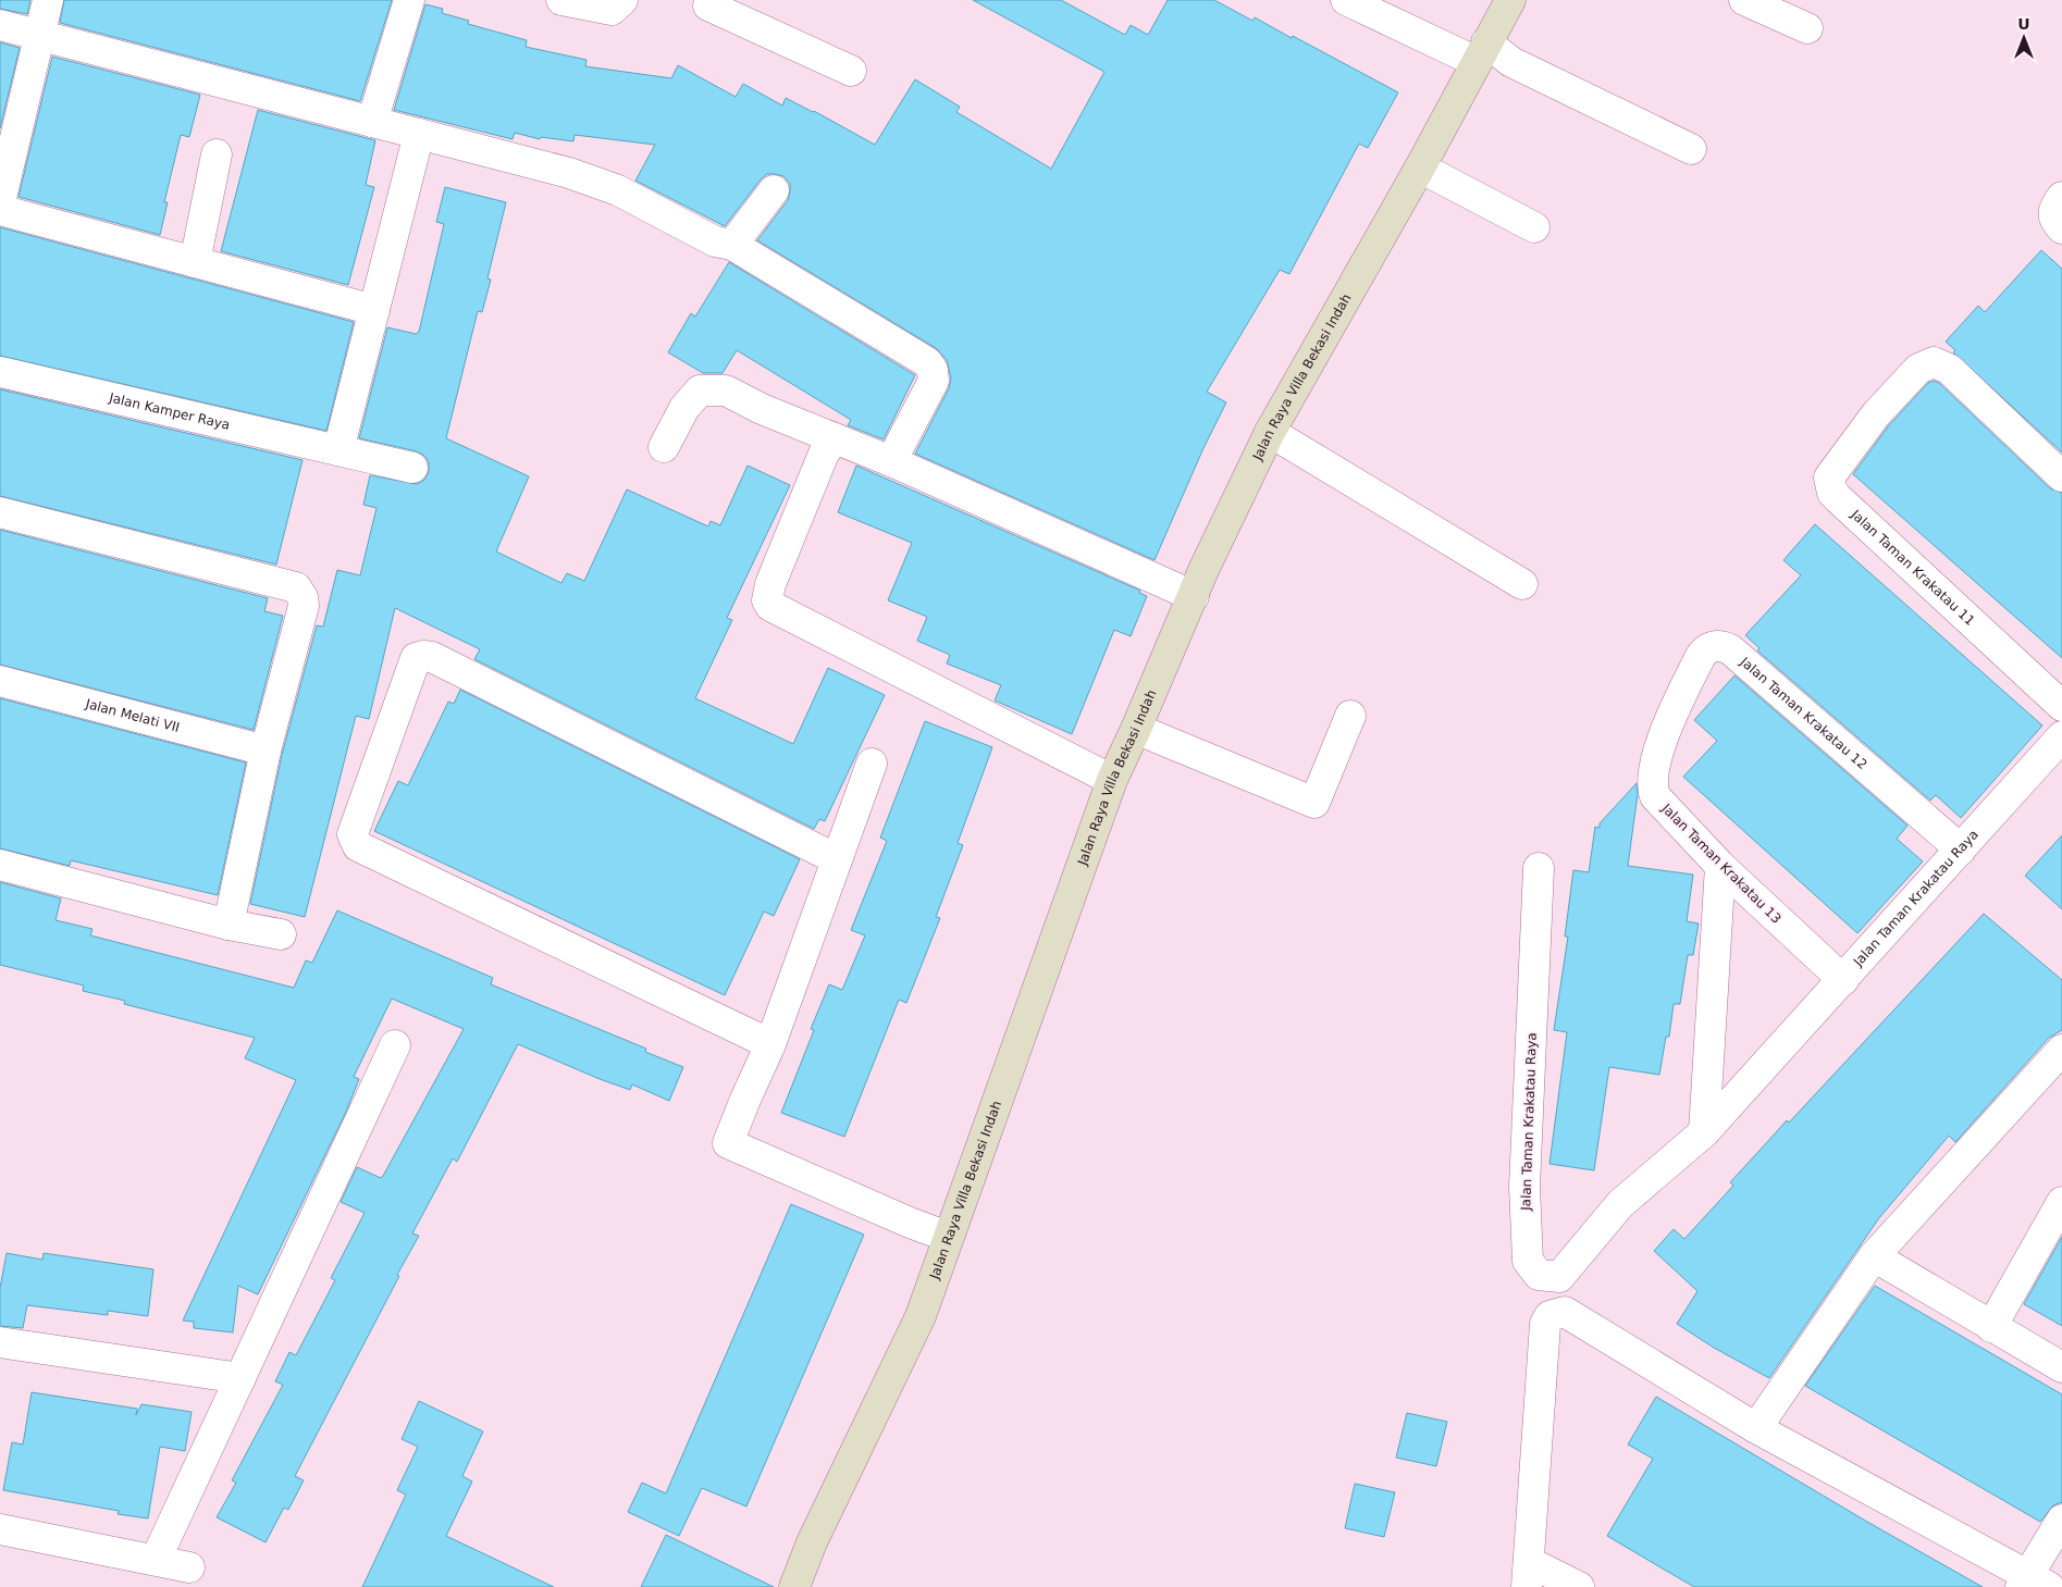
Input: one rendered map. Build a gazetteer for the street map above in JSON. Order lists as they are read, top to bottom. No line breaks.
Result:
{"streets":{"main road":["Jalan Raya Villa Bekasi Indah"],"street":["Jalan Kamper Raya","Jalan Taman Krakatau 11","Jalan Taman Krakatau 12","Jalan Melati VII","Jalan Taman Krakatau 13","Jalan Taman Krakatau Raya"]},"crossings":[["Jalan Taman Krakatau 12","Jalan Taman Krakatau 13"],["Jalan Taman Krakatau 12","Jalan Taman Krakatau Raya"],["Jalan Taman Krakatau 13","Jalan Taman Krakatau Raya"]],"north":"top"}
